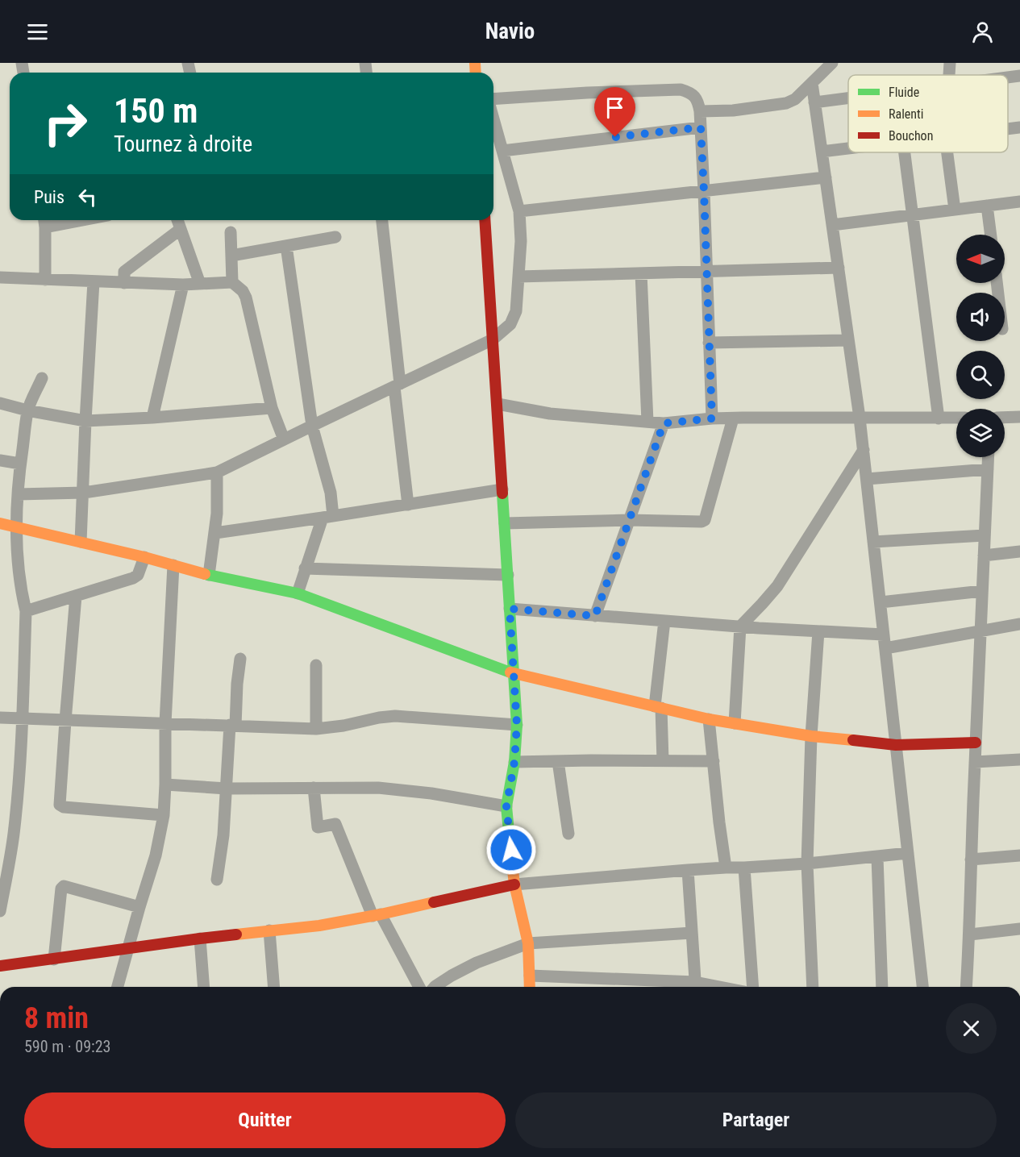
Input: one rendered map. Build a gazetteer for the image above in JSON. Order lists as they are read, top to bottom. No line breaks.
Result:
{"legend":["Fluide","Ralenti","Bouchon"],"north":"left","page":{"header":"Navio","turn":["150 m","Tournez à droite"],"then":"Puis","heading":["8 min","590 m · 09:23"],"buttons":["Quitter","Partager"]}}
